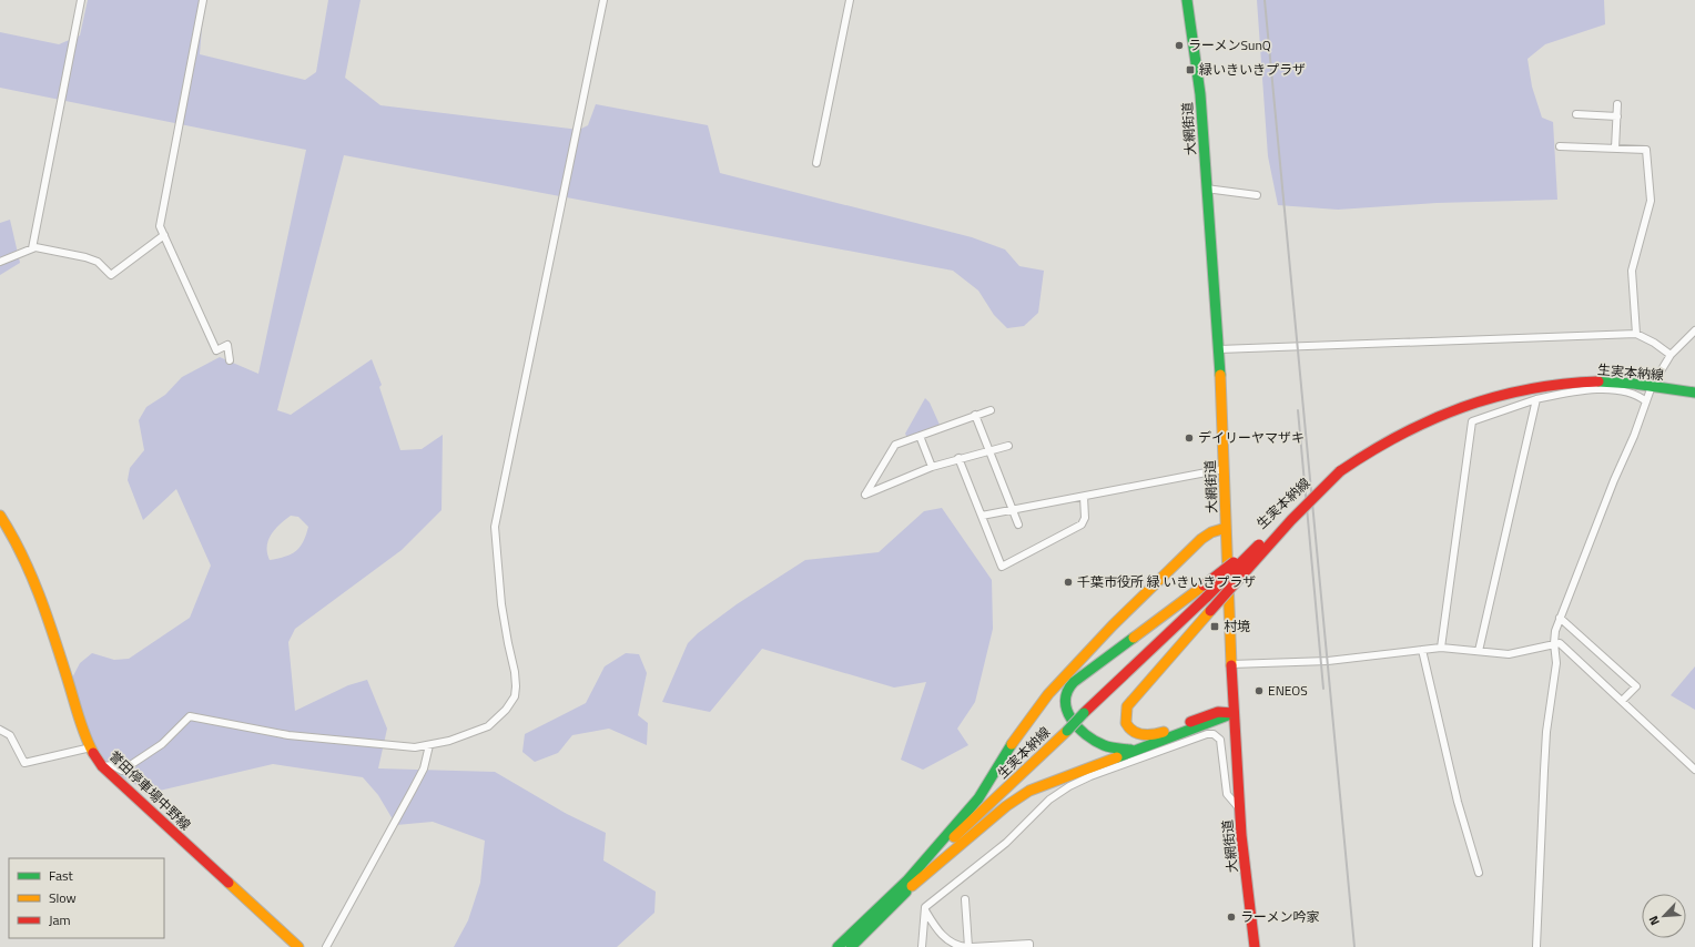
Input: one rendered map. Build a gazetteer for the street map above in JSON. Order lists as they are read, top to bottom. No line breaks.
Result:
{"streets":{"main road":["大網街道","生実本納線","誉田停車場中野線"]},"places":{"other":["ラーメンSunQ","デイリーヤマザキ","千葉市役所 緑 いきいきプラザ","ENEOS","ラーメン吟家"],"transit":["緑いきいきプラザ","村境"]},"legend":["Fast","Slow","Jam"],"north":"bottom left"}
